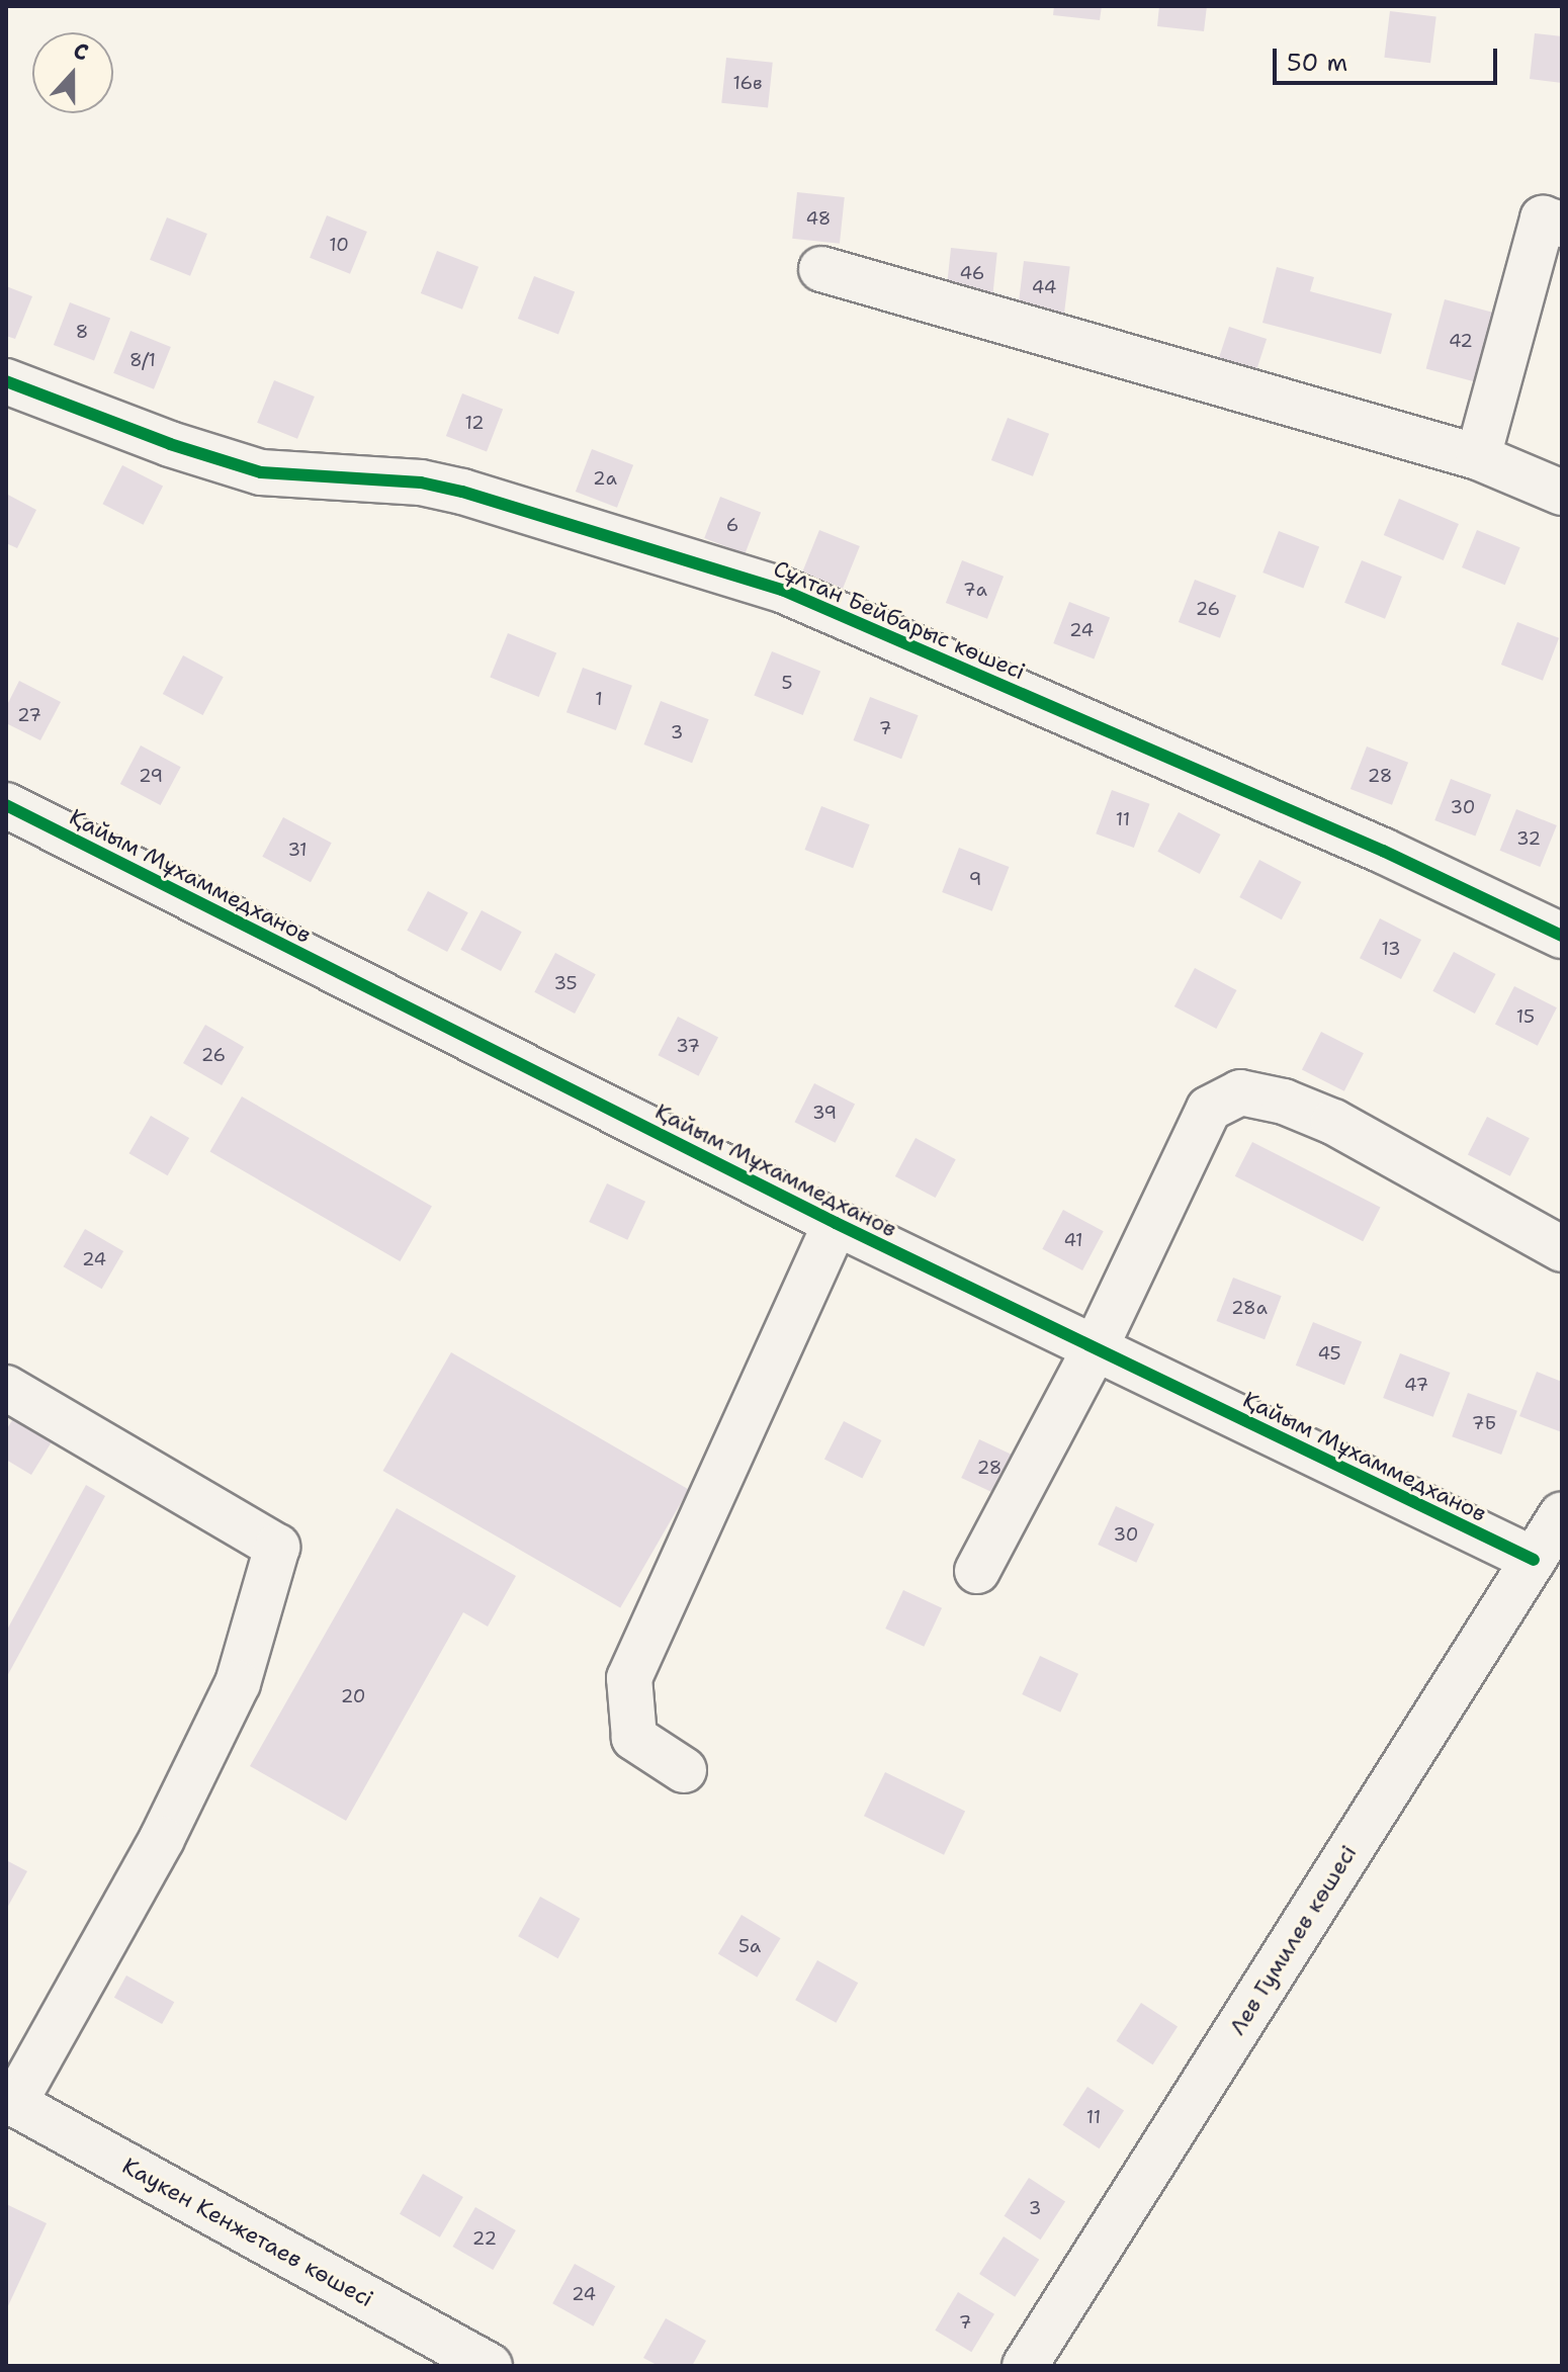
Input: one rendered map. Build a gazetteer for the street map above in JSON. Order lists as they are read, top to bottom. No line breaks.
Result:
{"streets":{"street":["Сұлтан Бейбарыс көшесі","Қайым Мұхаммедханов","Лев Гумилев көшесі","Каукен Кенжетаев көшесі"]},"crossings":[["Қайым Мұхаммедханов","Лев Гумилев көшесі"]],"house_numbers":["16в","48","10","46","44","8","42","8/1","12","2а","6","7а","26","24","5","1","27","7","3","29","28","30","11","32","31","9","13","35","15","37","26","39","41","24","28а","45","47","7Б","28","30","20","5а","11","3","22","24","7"],"scale_bar":"50 m","north":"top"}
